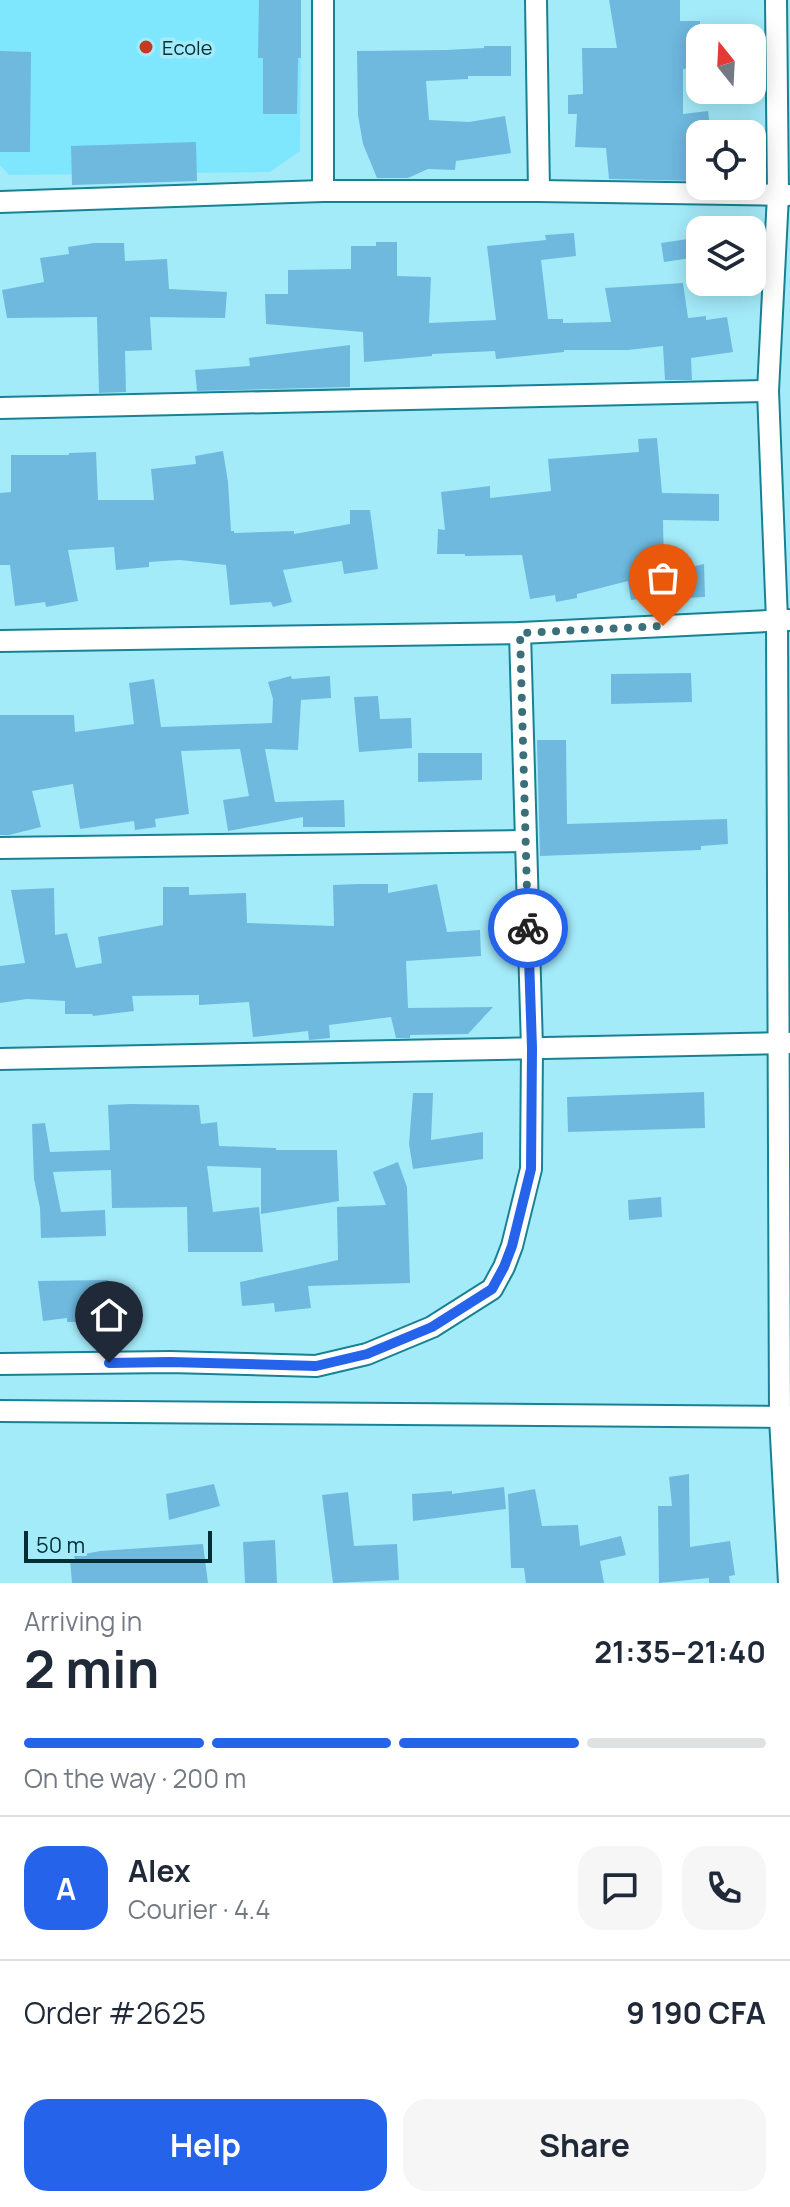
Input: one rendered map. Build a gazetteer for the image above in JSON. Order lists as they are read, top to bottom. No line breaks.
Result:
{"places":["Ecole"],"scale_bar":"50 m","north":"top","page":{"scale":"50 m","heading":["2 min","Arriving in","21:35–21:40"],"panel":["Alex","Courier · 4.4","Order #2625","9 190 CFA"],"bar":"On the way · 200 m","round":"A","buttons":["Help","Share"]}}
